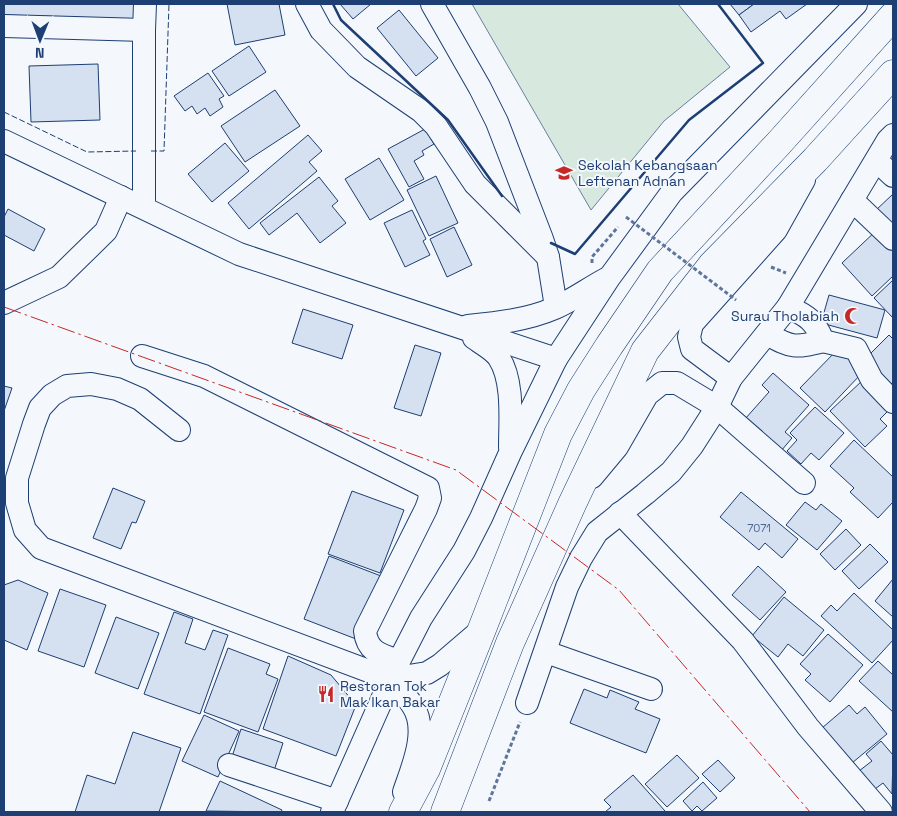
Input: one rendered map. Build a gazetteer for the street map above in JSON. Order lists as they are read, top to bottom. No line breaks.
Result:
{"places":{"school or university":["Sekolah Kebangsaan Leftenan Adnan"],"mosque":["Surau Tholabiah"],"restaurant":["Restoran Tok Mak Ikan Bakar"]},"house_numbers":["7071"],"north":"bottom"}
